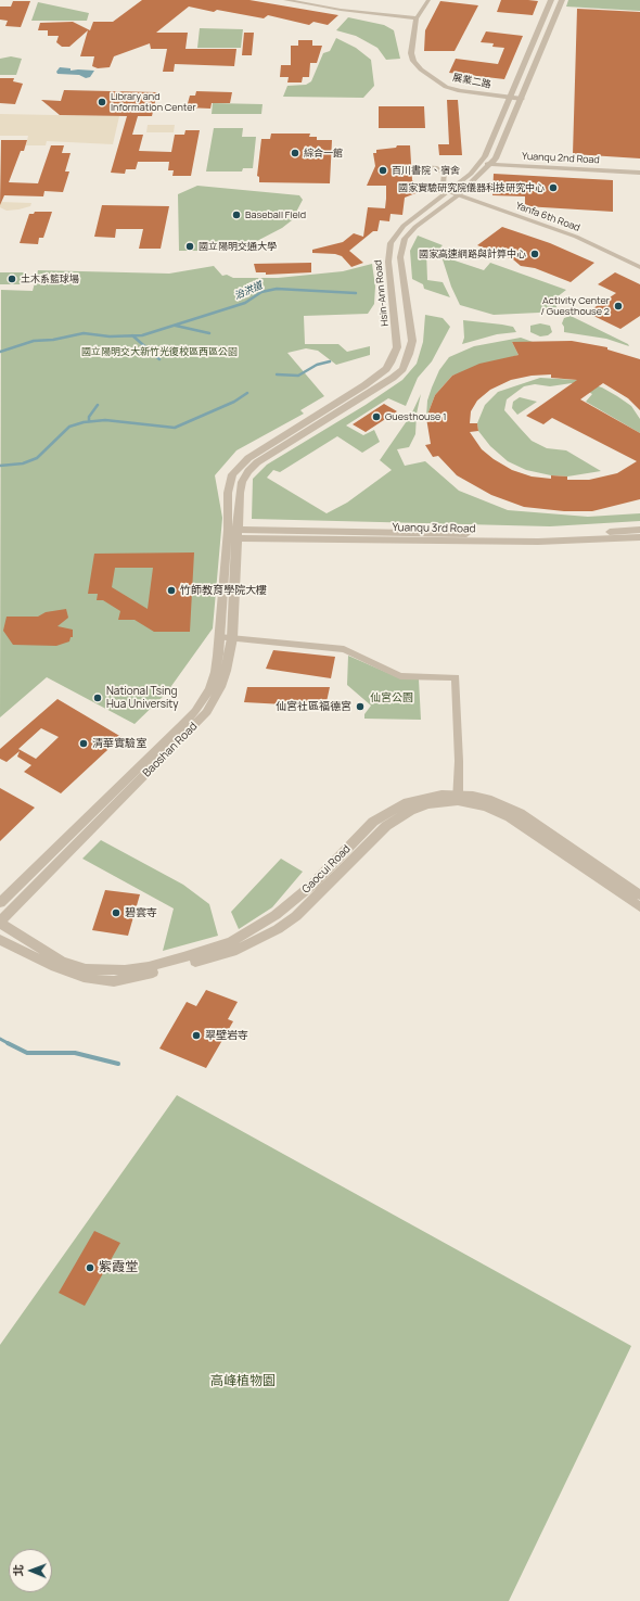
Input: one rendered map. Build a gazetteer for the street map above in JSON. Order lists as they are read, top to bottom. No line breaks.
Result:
{"streets":{"street":["展業二路","Yuanqu 2nd Road","Yanfa 6th Road","Hsin-Ann Road","Yuanqu 3rd Road","Baoshan Road","Gaocui Road"]},"crossings":[["展業二路","Hsin-Ann Road"],["Yuanqu 2nd Road","Hsin-Ann Road"],["Yanfa 6th Road","Hsin-Ann Road"],["Hsin-Ann Road","Yuanqu 3rd Road"],["Hsin-Ann Road","Baoshan Road"],["Yuanqu 3rd Road","Baoshan Road"],["Baoshan Road","Gaocui Road"]],"water":["治洪道"],"parks":["國立陽明交大新竹光復校區西區公園","仙宮公園","高峰植物園"],"places":["Library and Information Center","綜合一館","百川書院、宿舍","國家實驗研究院儀器科技研究中心","Baseball Field","國立陽明交通大學","國家高速網路與計算中心","土木系籃球場","Activity Center / Guesthouse 2","Guesthouse 1","竹師教育學院大樓","National Tsing Hua University","仙宮社區福德宮","清華實驗室","碧雲寺","翠壁岩寺","紫霞堂"],"north":"left"}
